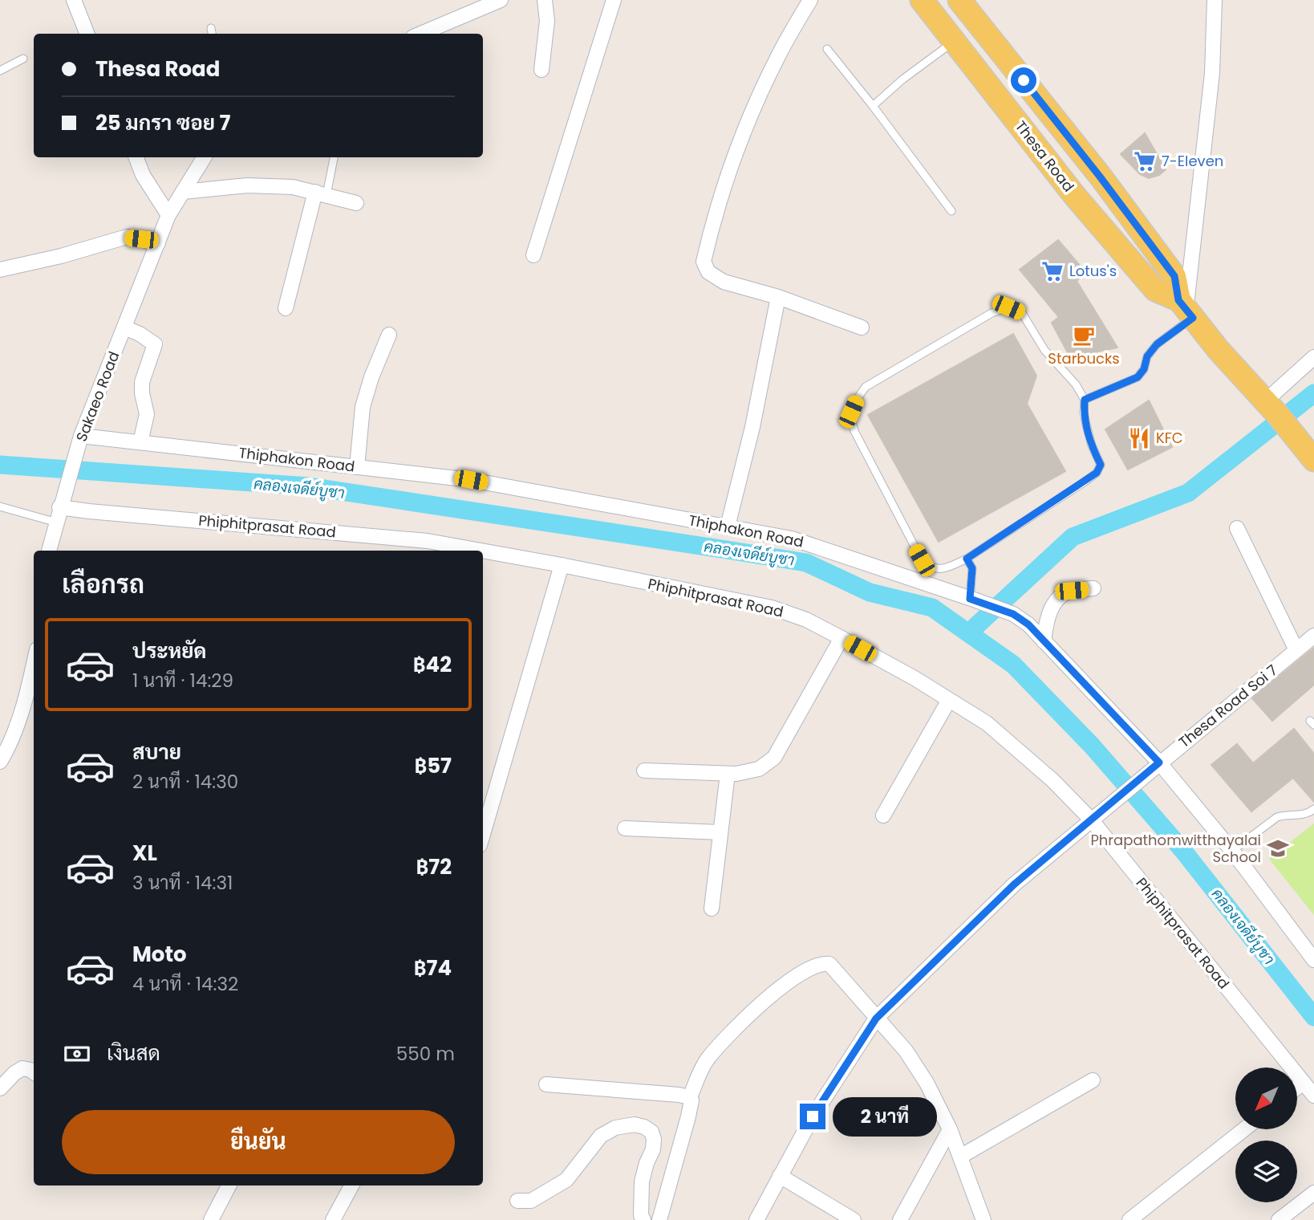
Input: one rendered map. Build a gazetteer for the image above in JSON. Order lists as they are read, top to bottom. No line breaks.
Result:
{"streets":{"main road":["Thesa Road"],"street":["Sakaeo Road","Thiphakon Road","Phiphitprasat Road","Thesa Road Soi 7"]},"crossings":[["Sakaeo Road","Thiphakon Road"],["Sakaeo Road","Phiphitprasat Road"],["Thiphakon Road","Thesa Road Soi 7"],["Phiphitprasat Road","Thesa Road Soi 7"]],"water":["คลองเจดีย์บูชา"],"places":{"supermarket":["7-Eleven","Lotus's"],"cafe":["Starbucks"],"restaurant":["KFC"],"school or university":["Phrapathomwitthayalai School"]},"north":"bottom left","page":{"banner":["Thesa Road","25 มกรา ซอย 7"],"heading":"เลือกรถ","list":[{"name":"ประหยัด","note":"1 นาที · 14:29","value":"฿42"},{"name":"สบาย","note":"2 นาที · 14:30","value":"฿57"},{"name":"XL","note":"3 นาที · 14:31","value":"฿72"},{"name":"Moto","note":"4 นาที · 14:32","value":"฿74"}],"pay":["เงินสด","550 m"],"bubble":"2 นาที","buttons":"ยืนยัน"}}
